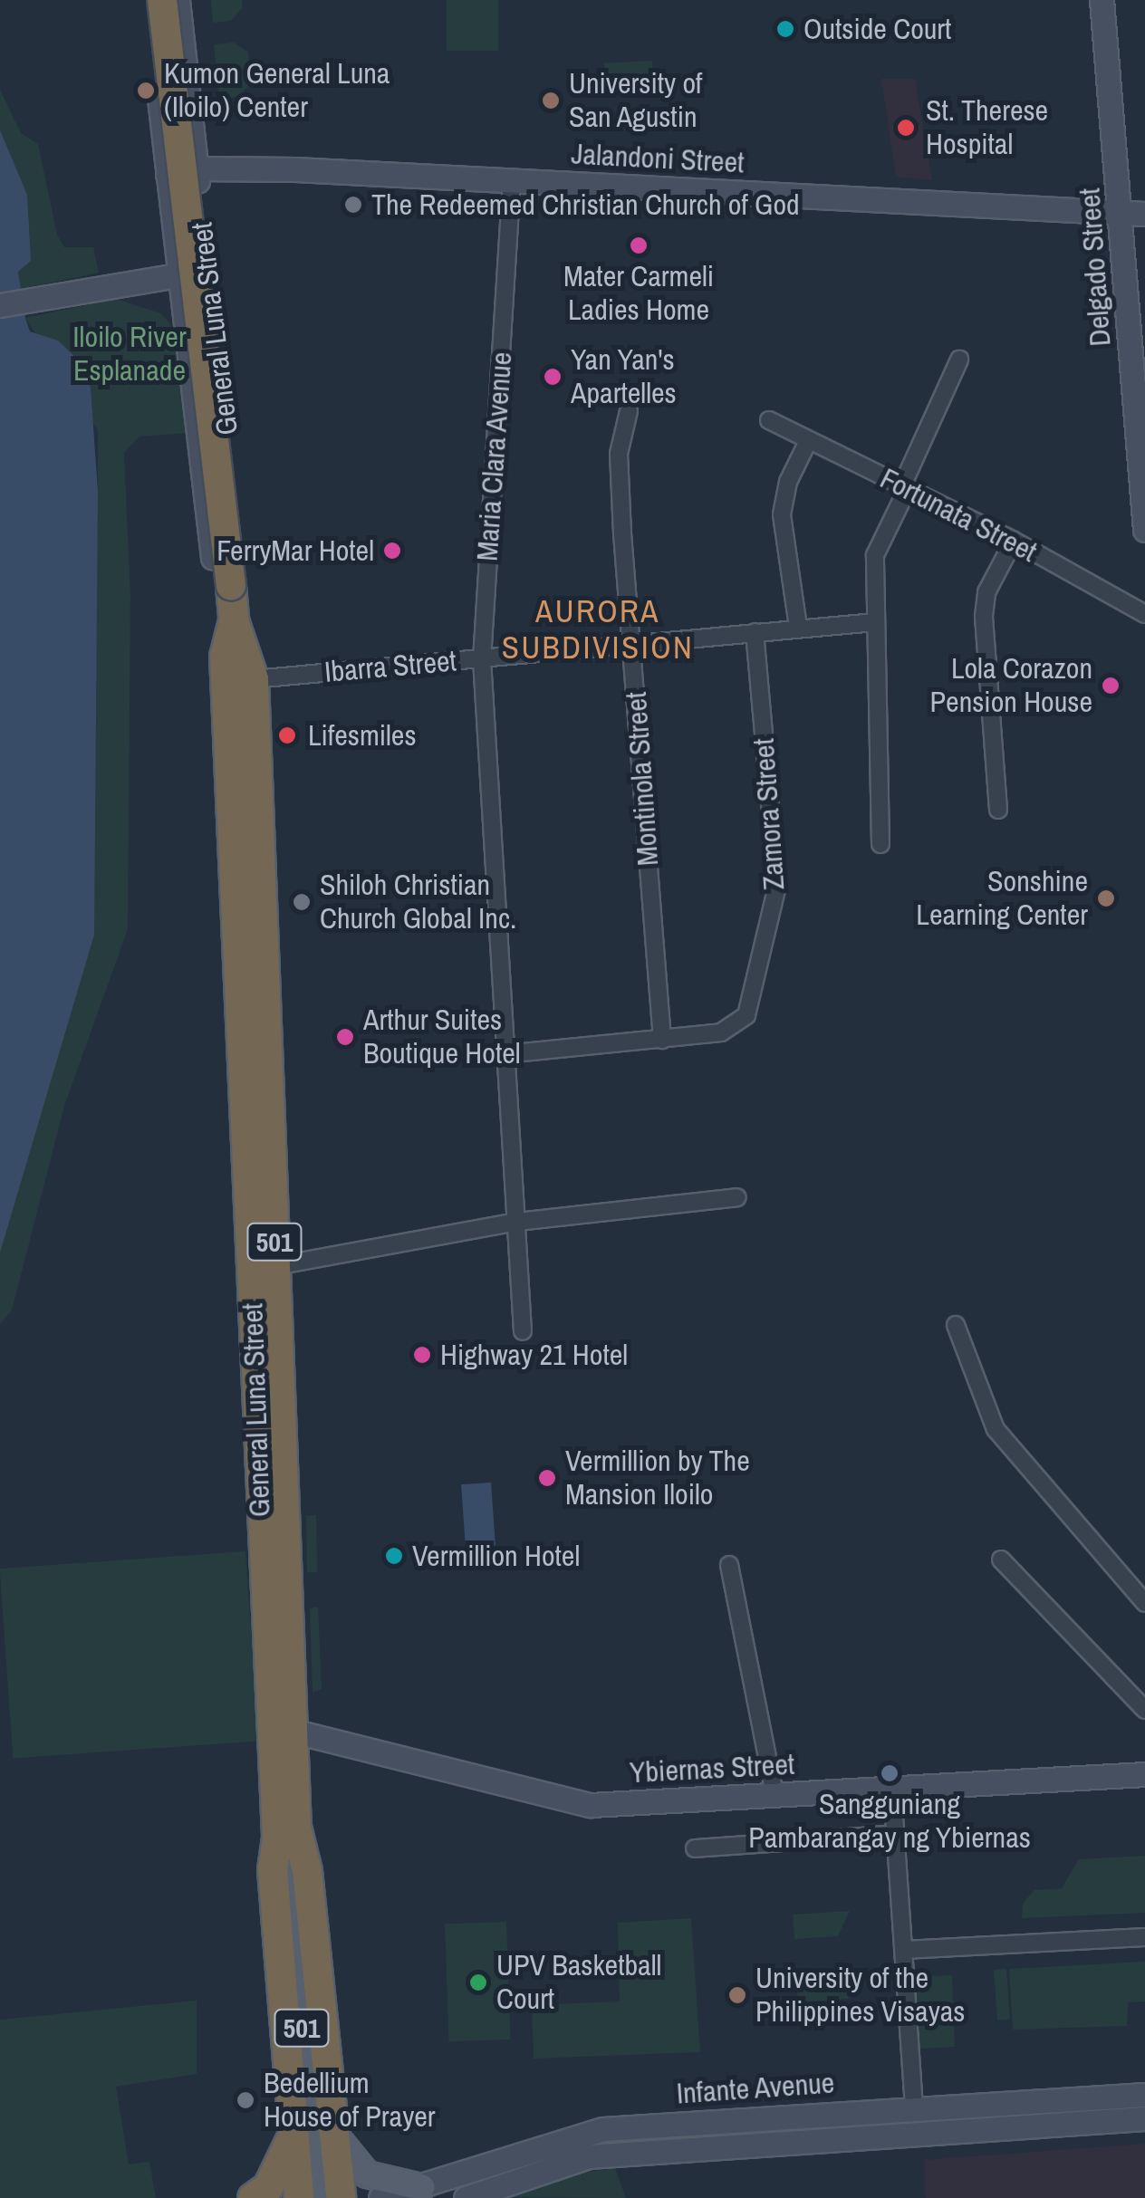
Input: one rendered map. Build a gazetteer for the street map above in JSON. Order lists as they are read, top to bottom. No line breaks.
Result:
{"streets":{"highway":["General Luna Street","501"],"main road":["Jalandoni Street","Delgado Street","Ybiernas Street","Infante Avenue"],"street":["Maria Clara Avenue","Fortunata Street","Ibarra Street","Montinola Street","Zamora Street"]},"crossings":[["Jalandoni Street","Delgado Street"],["Jalandoni Street","General Luna Street"],["Jalandoni Street","Maria Clara Avenue"],["General Luna Street","Ibarra Street"],["General Luna Street","501"],["General Luna Street","Ybiernas Street"],["Maria Clara Avenue","Ibarra Street"],["Maria Clara Avenue","Zamora Street"],["Ibarra Street","Montinola Street"],["Ibarra Street","Zamora Street"],["Montinola Street","Zamora Street"]],"districts":["AURORA SUBDIVISION"],"parks":["Iloilo River Esplanade"],"places":["Outside Court","Kumon General Luna (Iloilo) Center","University of San Agustin","St. Therese Hospital","The Redeemed Christian Church of God","Mater Carmeli Ladies Home","Yan Yan's Apartelles","FerryMar Hotel","Lola Corazon Pension House","Lifesmiles","Sonshine Learning Center","Shiloh Christian Church Global Inc.","Arthur Suites Boutique Hotel","Highway 21 Hotel","Vermillion by The Mansion Iloilo","Vermillion Hotel","Sangguniang Pambarangay ng Ybiernas","UPV Basketball Court","University of the Philippines Visayas","Bedellium House of Prayer"]}
